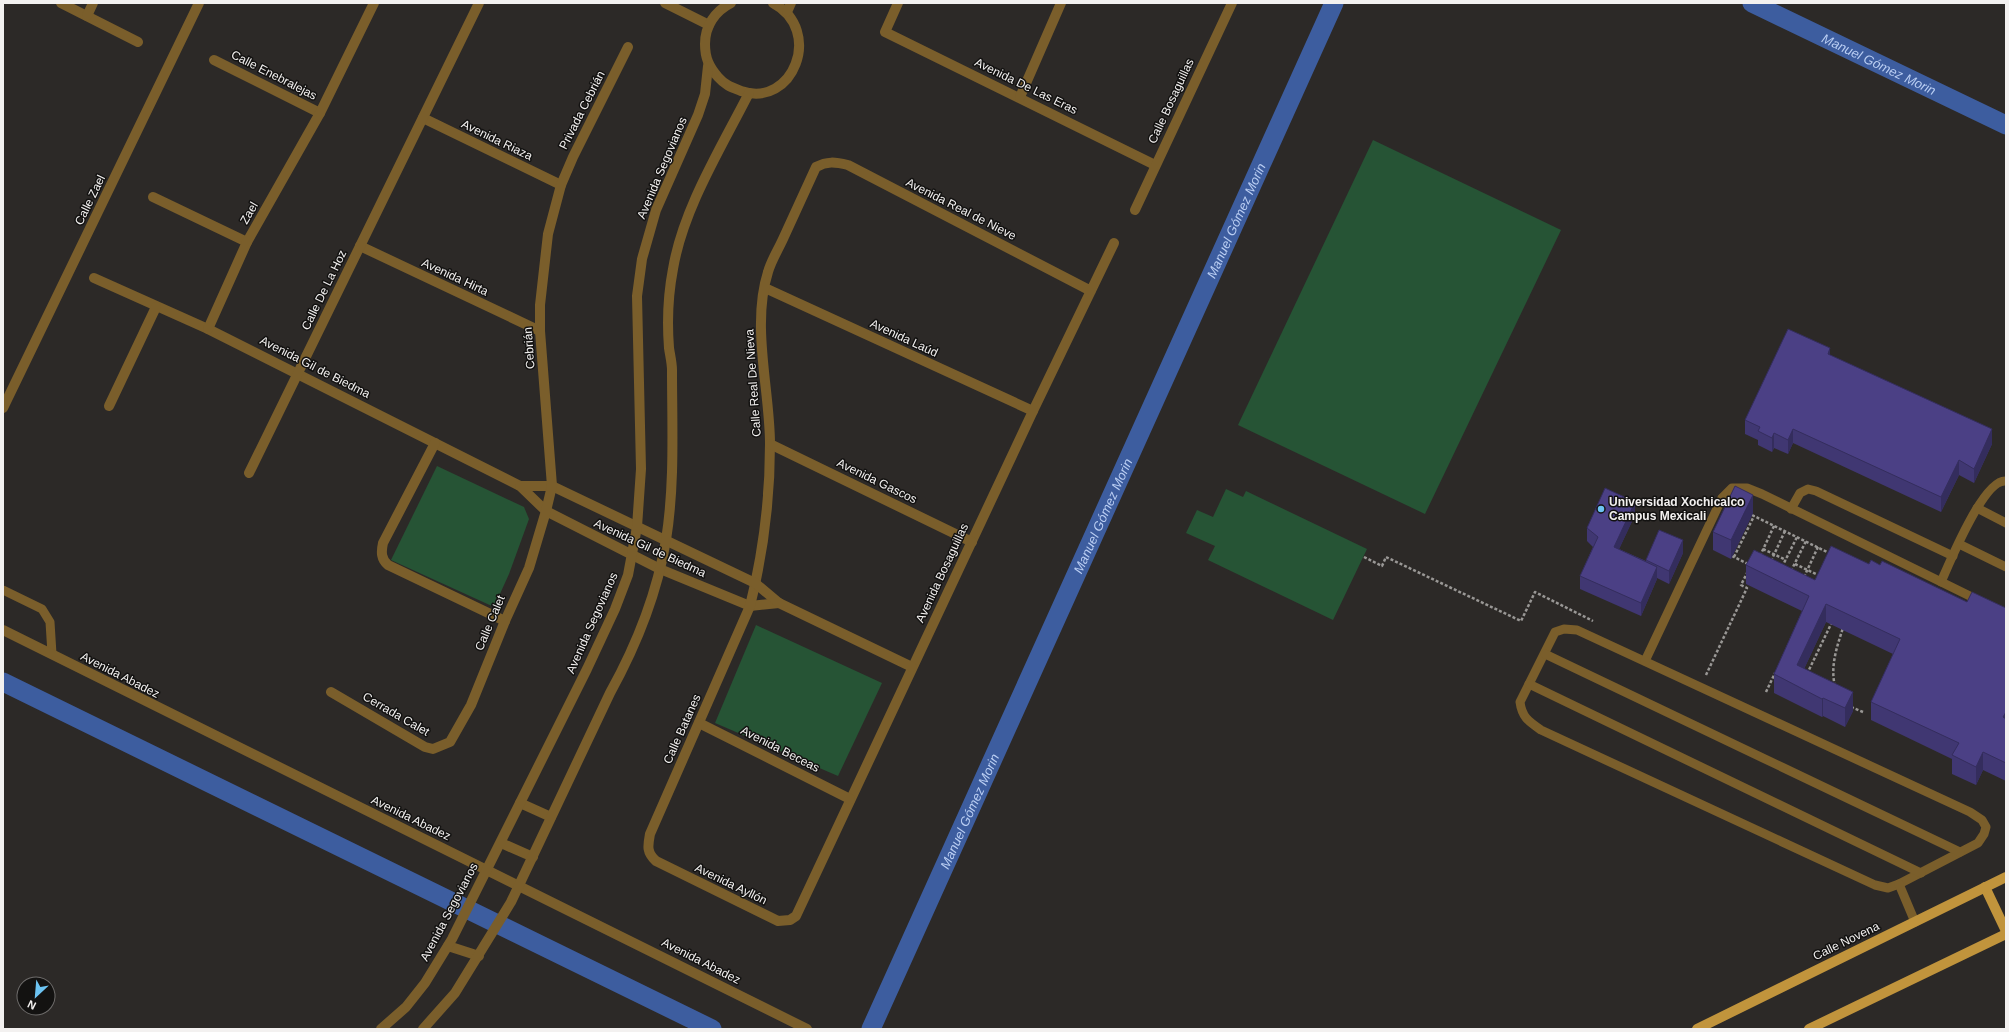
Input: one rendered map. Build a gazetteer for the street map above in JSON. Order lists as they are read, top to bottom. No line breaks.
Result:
{"streets":{"main road":["Calle Novena"],"street":["Calle Enebralejas","Avenida De Las Eras","Calle Bosaguillas","Privada Cebrián","Avenida Riaza","Avenida Segovianos","Calle Zael","Avenida Real de Nieve","Zael","Avenida Hirta","Calle De La Hoz","Avenida Laúd","Cebrián","Avenida Gil de Biedma","Calle Real De Nieva","Avenida Gascos","Avenida Bosaguillas","Calle Calet","Avenida Abadez","Cerrada Calet","Calle Batanes","Avenida Beceas","Avenida Ayllón"]},"crossings":[["Calle Enebralejas","Zael"],["Avenida De Las Eras","Calle Bosaguillas"],["Privada Cebrián","Avenida Riaza"],["Privada Cebrián","Cebrián"],["Avenida Riaza","Calle De La Hoz"],["Avenida Riaza","Cebrián"],["Avenida Segovianos","Avenida Gil de Biedma"],["Avenida Segovianos","Avenida Abadez"],["Avenida Real de Nieve","Calle Real De Nieva"],["Avenida Real de Nieve","Avenida Bosaguillas"],["Zael","Avenida Gil de Biedma"],["Avenida Hirta","Calle De La Hoz"],["Avenida Hirta","Cebrián"],["Calle De La Hoz","Avenida Gil de Biedma"],["Avenida Laúd","Calle Real De Nieva"],["Avenida Laúd","Avenida Bosaguillas"],["Cebrián","Avenida Gil de Biedma"],["Cebrián","Calle Calet"],["Avenida Gil de Biedma","Calle Real De Nieva"],["Avenida Gil de Biedma","Avenida Bosaguillas"],["Avenida Gil de Biedma","Calle Calet"],["Avenida Gil de Biedma","Calle Batanes"],["Calle Real De Nieva","Avenida Gascos"],["Calle Real De Nieva","Calle Batanes"],["Avenida Gascos","Avenida Bosaguillas"],["Avenida Bosaguillas","Avenida Beceas"],["Avenida Bosaguillas","Avenida Ayllón"],["Calle Calet","Cerrada Calet"],["Calle Batanes","Avenida Beceas"],["Calle Batanes","Avenida Ayllón"]],"water":["Manuel Gómez Morin"],"places":["Universidad Xochicalco Campus Mexicali"],"north":"bottom left"}
